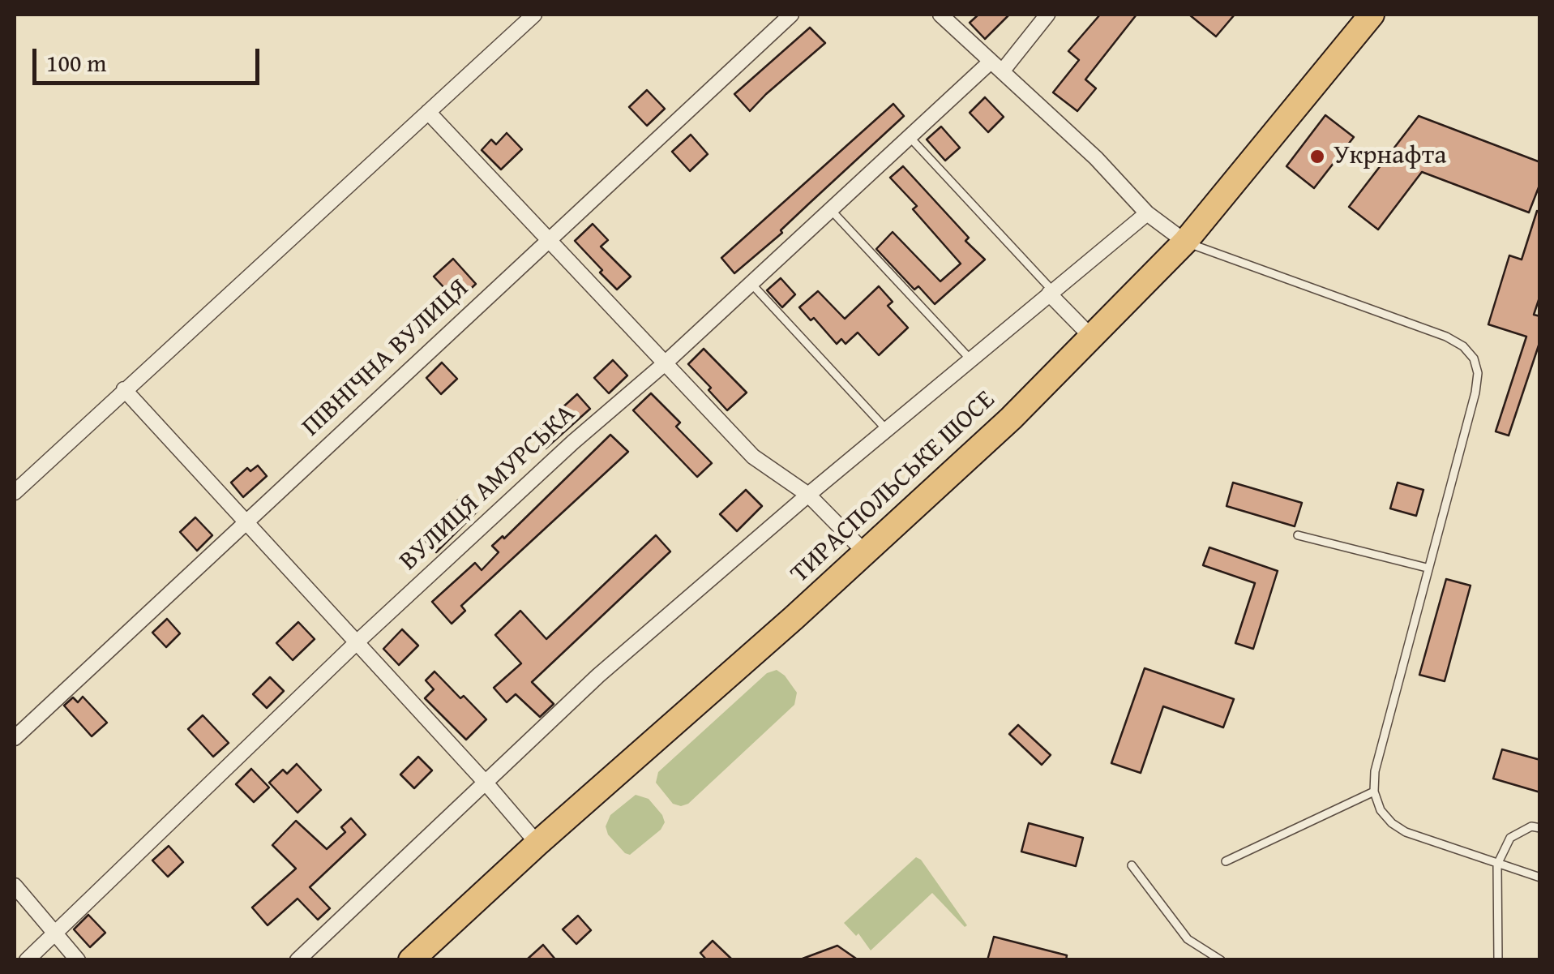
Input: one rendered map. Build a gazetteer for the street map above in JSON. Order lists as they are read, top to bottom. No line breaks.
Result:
{"streets":{"main road":["ТИРАСПОЛЬСЬКЕ ШОСЕ"],"street":["ПІВНІЧНА ВУЛИЦЯ","ВУЛИЦЯ АМУРСЬКА"]},"places":["Укрнафта"],"scale_bar":"100 m"}
